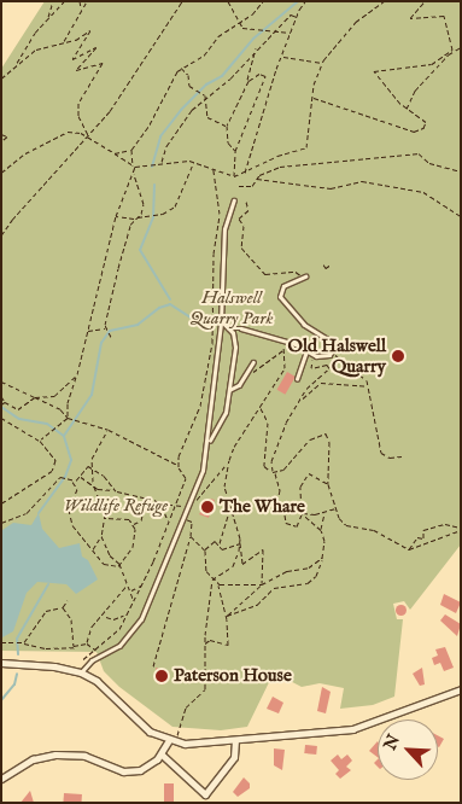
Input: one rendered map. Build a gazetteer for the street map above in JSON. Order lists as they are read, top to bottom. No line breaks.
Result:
{"parks":["Halswell Quarry Park","Wildlife Refuge"],"places":["Old Halswell Quarry","The Whare","Paterson House"],"north":"top left"}
